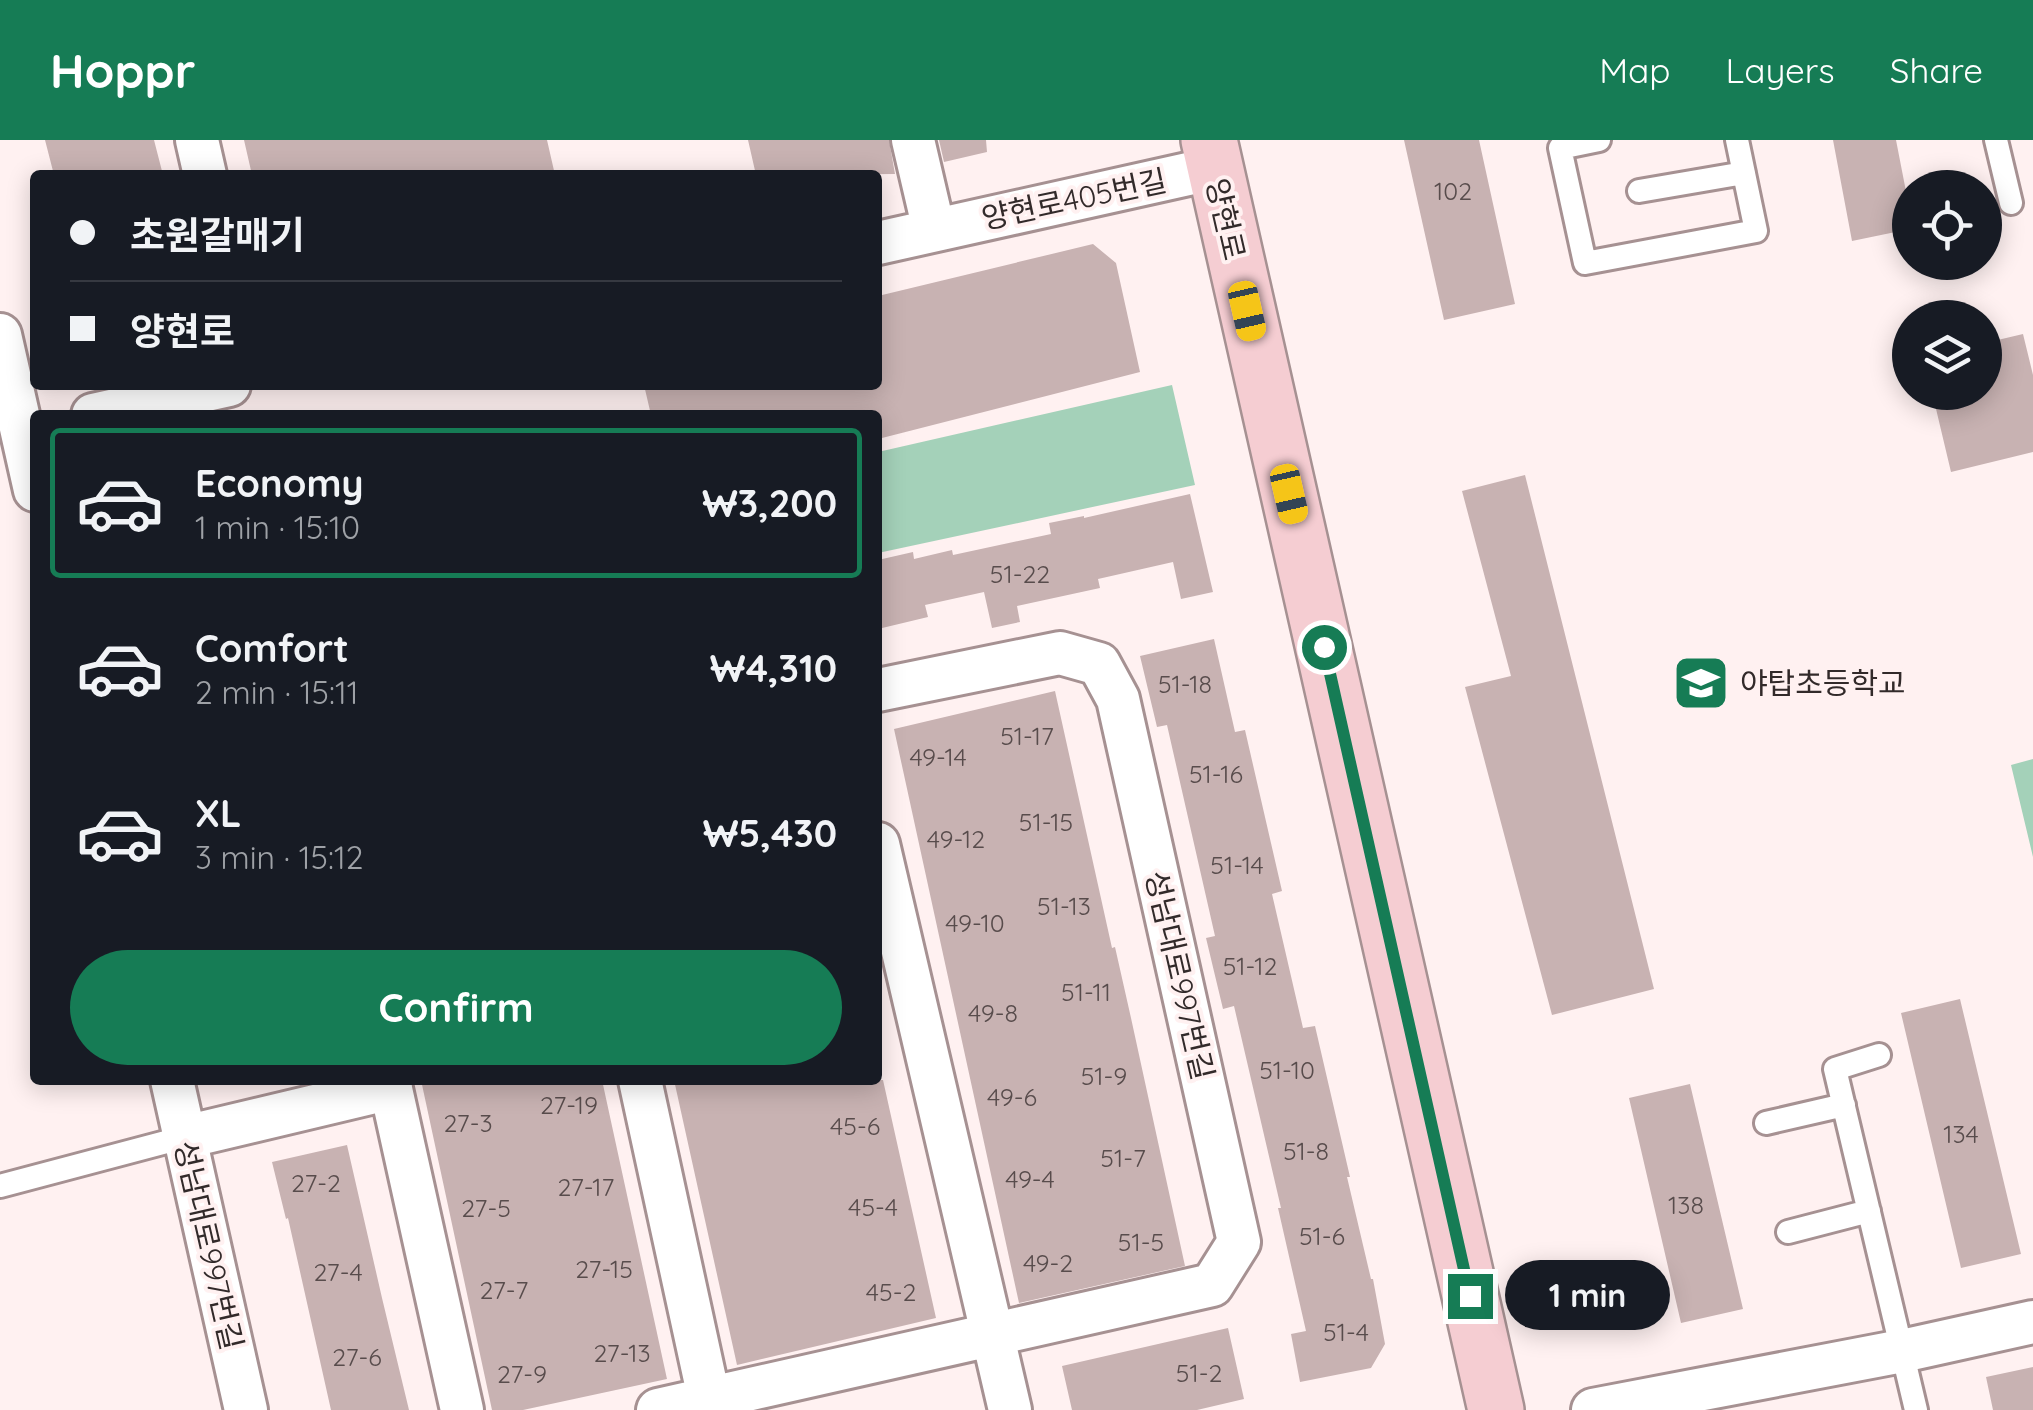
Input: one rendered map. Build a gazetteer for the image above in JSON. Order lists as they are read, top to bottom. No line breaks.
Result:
{"streets":{"main road":["양현로"],"street":["양현로405번길","성남대로997번길"]},"crossings":[["양현로405번길","양현로"]],"places":{"school or university":["야탑초등학교"]},"house_numbers":["102","51-22","51-18","51-17","49-14","51-16","51-15","49-12","51-14","51-13","49-10","51-12","51-11","49-8","51-10","51-9","49-6","27-19","27-3","45-6","134","51-8","51-7","49-4","27-2","27-17","138","45-4","27-5","51-6","51-5","49-2","27-15","27-4","27-7","45-2","51-4","27-13","27-6","51-2","27-9"],"page":{"header":"Hoppr","nav":["Map","Layers","Share"],"banner":["초원갈매기","양현로"],"list":[{"name":"Economy","note":"1 min · 15:10","value":"₩3,200"},{"name":"Comfort","note":"2 min · 15:11","value":"₩4,310"},{"name":"XL","note":"3 min · 15:12","value":"₩5,430"}],"buttons":"Confirm","bubble":"1 min"}}
